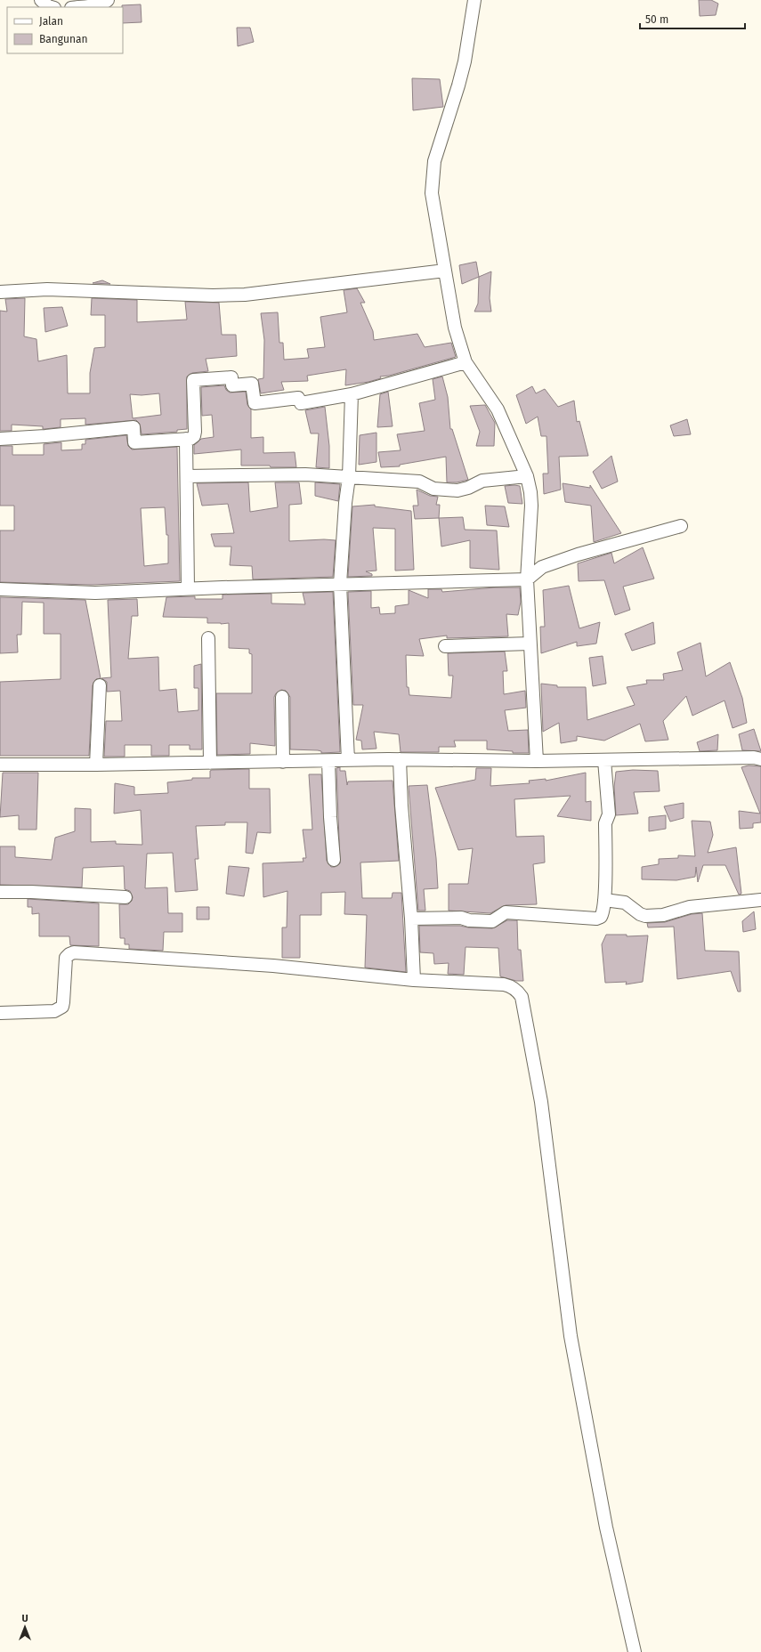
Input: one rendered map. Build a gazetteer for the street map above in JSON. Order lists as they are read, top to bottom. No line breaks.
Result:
{"legend":["Jalan","Bangunan"],"scale_bar":"50 m","north":"top"}
